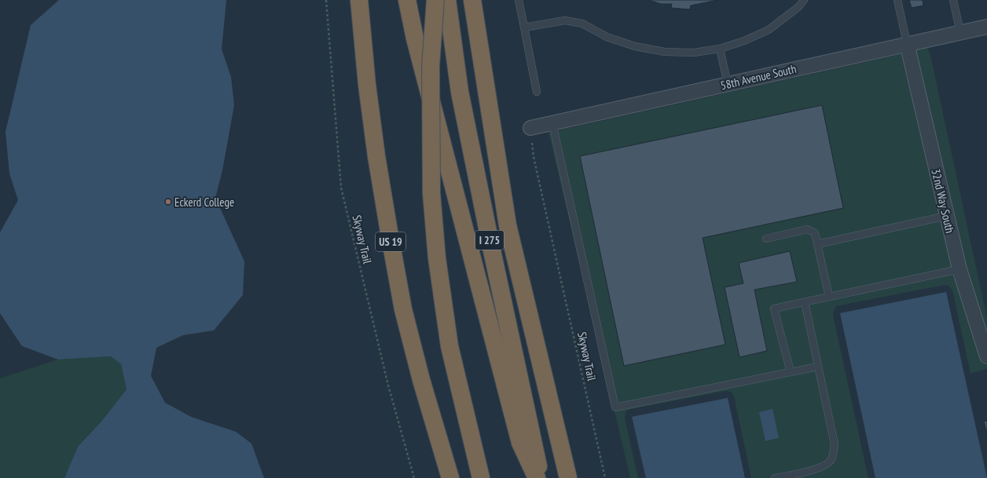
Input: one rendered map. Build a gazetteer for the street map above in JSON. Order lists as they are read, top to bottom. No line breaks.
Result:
{"streets":{"highway":["I 275","US 19"],"street":["58th Avenue South","32nd Way South"],"path":["Skyway Trail"]},"crossings":[["58th Avenue South","32nd Way South"],["58th Avenue South","Skyway Trail"]],"places":["Eckerd College"]}
